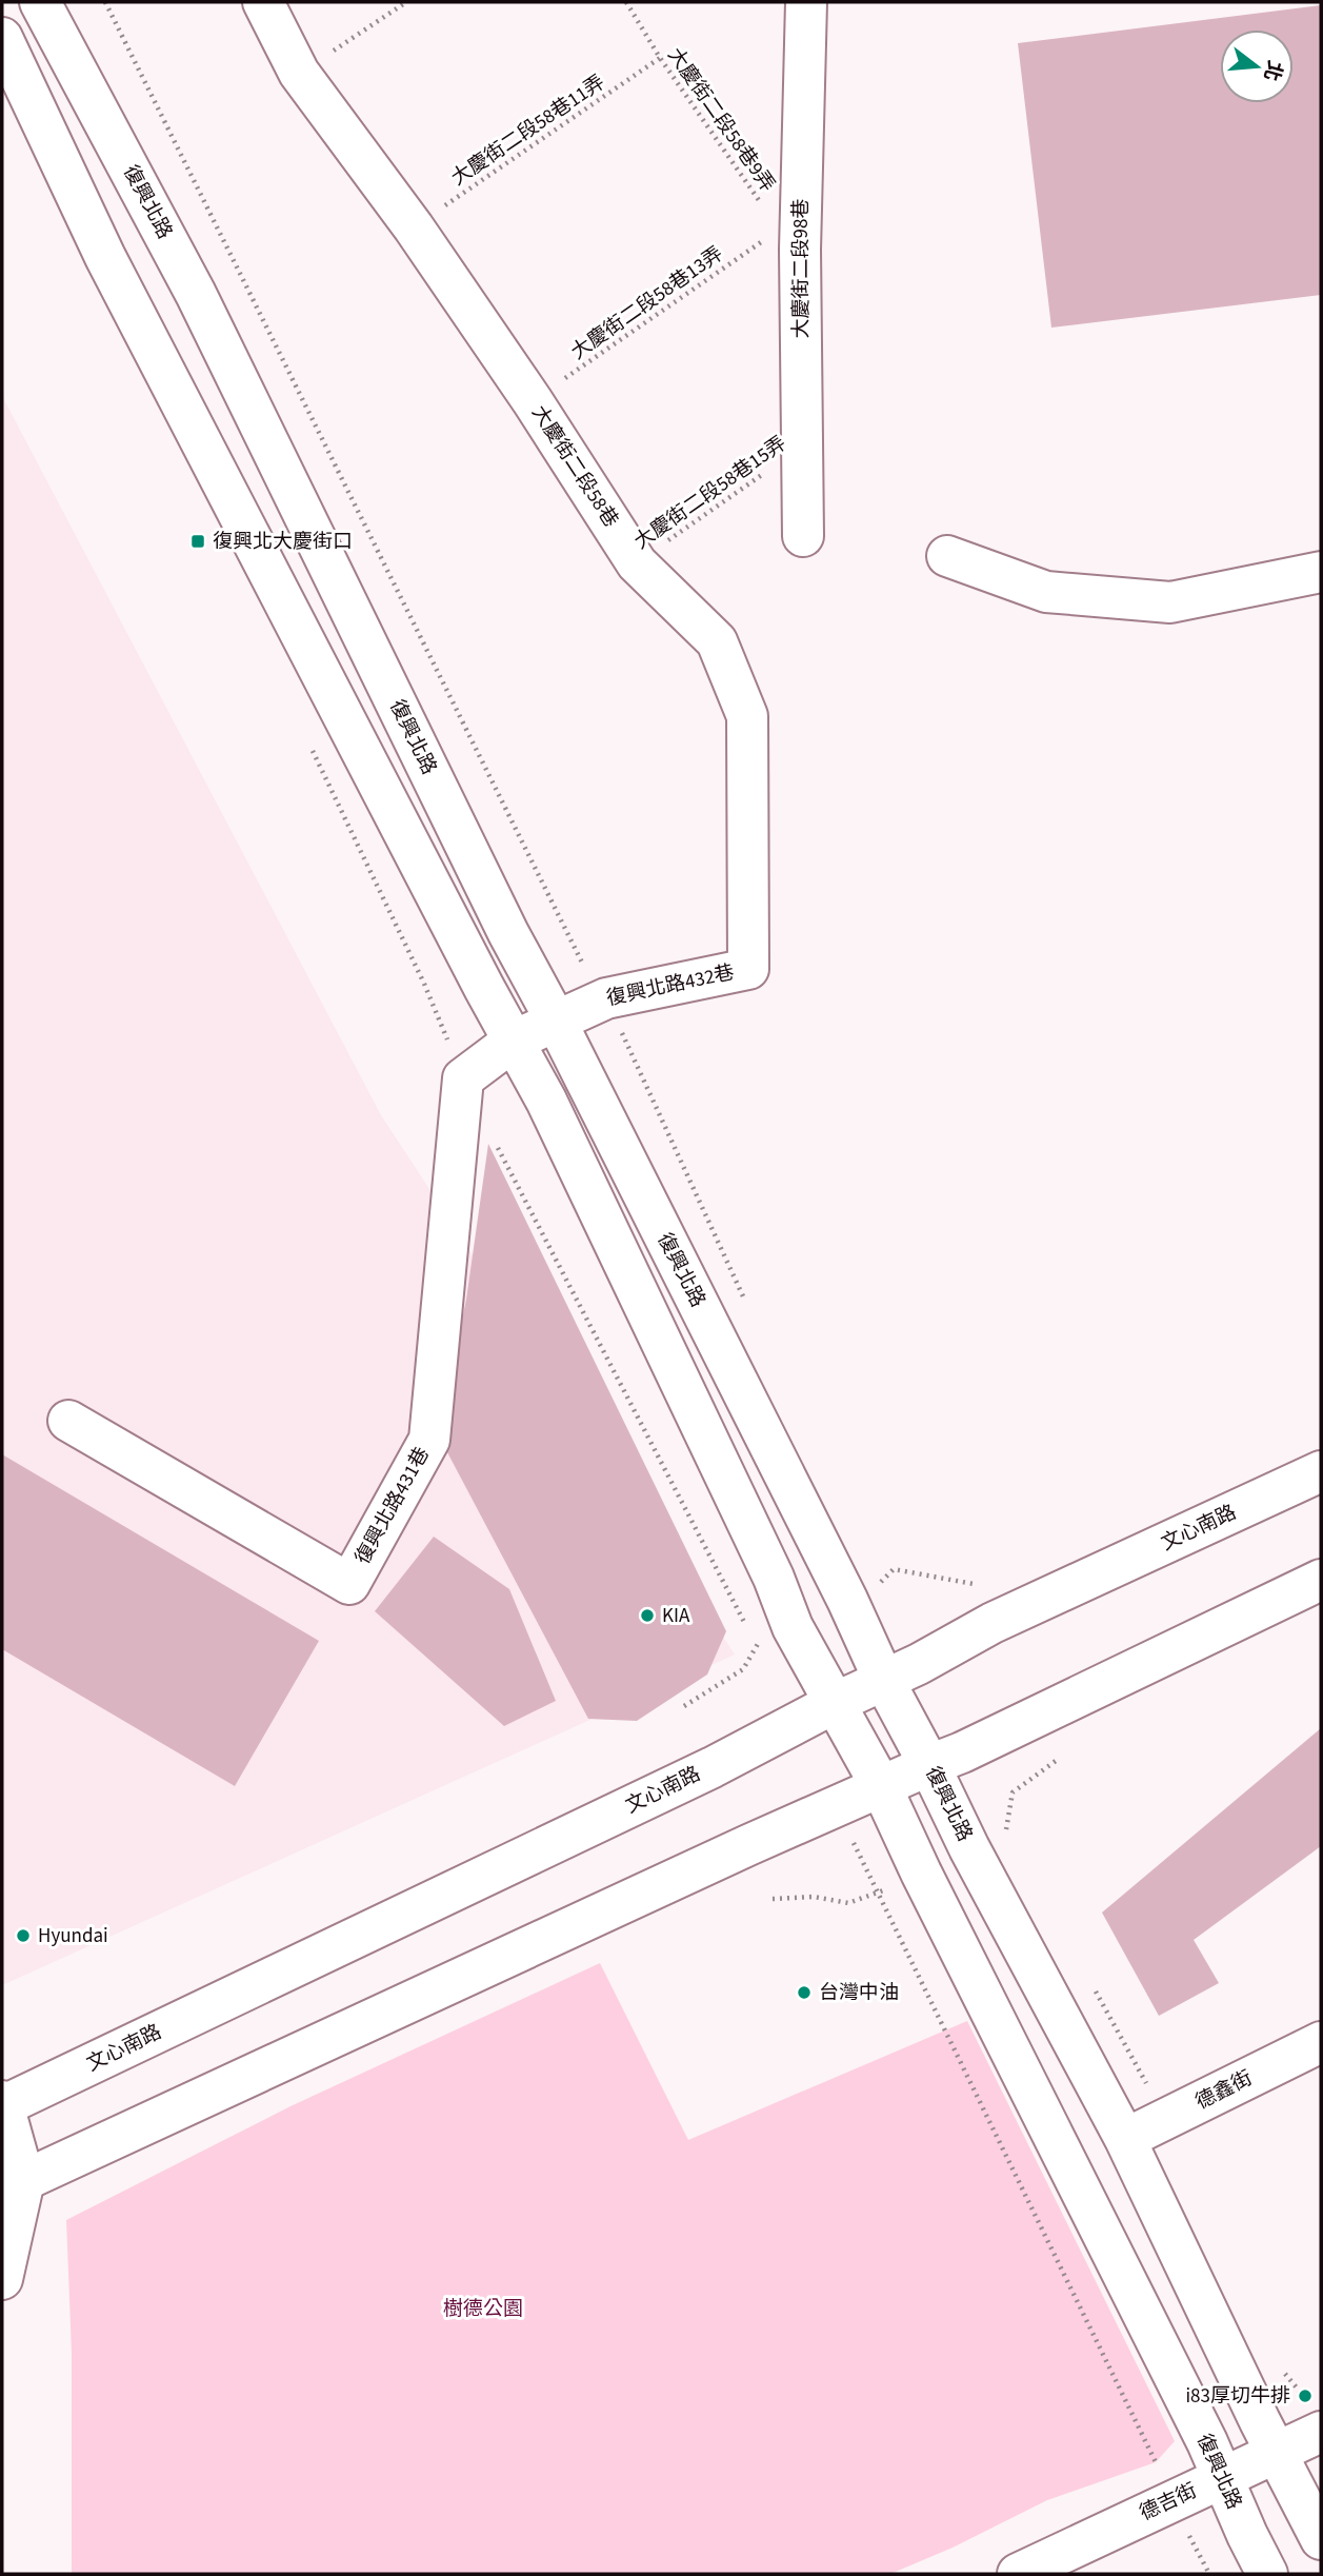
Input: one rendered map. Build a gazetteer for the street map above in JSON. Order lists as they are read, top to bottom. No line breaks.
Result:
{"streets":{"street":["復興北路","大慶街二段98巷","大慶街二段58巷","復興北路432巷","復興北路431巷","文心南路","德鑫街","德吉街"],"path":["大慶街二段58巷9弄","大慶街二段58巷11弄","大慶街二段58巷13弄","大慶街二段58巷15弄"]},"crossings":[["大慶街二段58巷9弄","大慶街二段58巷11弄"],["大慶街二段58巷9弄","大慶街二段98巷"],["大慶街二段58巷9弄","大慶街二段58巷13弄"],["大慶街二段58巷11弄","大慶街二段58巷"],["復興北路","復興北路432巷"],["復興北路","文心南路"],["復興北路","德鑫街"],["復興北路","德吉街"],["大慶街二段98巷","大慶街二段58巷13弄"],["大慶街二段98巷","大慶街二段58巷15弄"],["大慶街二段58巷13弄","大慶街二段58巷"],["大慶街二段58巷","大慶街二段58巷15弄"],["大慶街二段58巷","復興北路432巷"]],"parks":["樹德公園"],"places":{"transit":["復興北大慶街口"],"other":["KIA","Hyundai","台灣中油","i83厚切牛排"]},"north":"right"}
